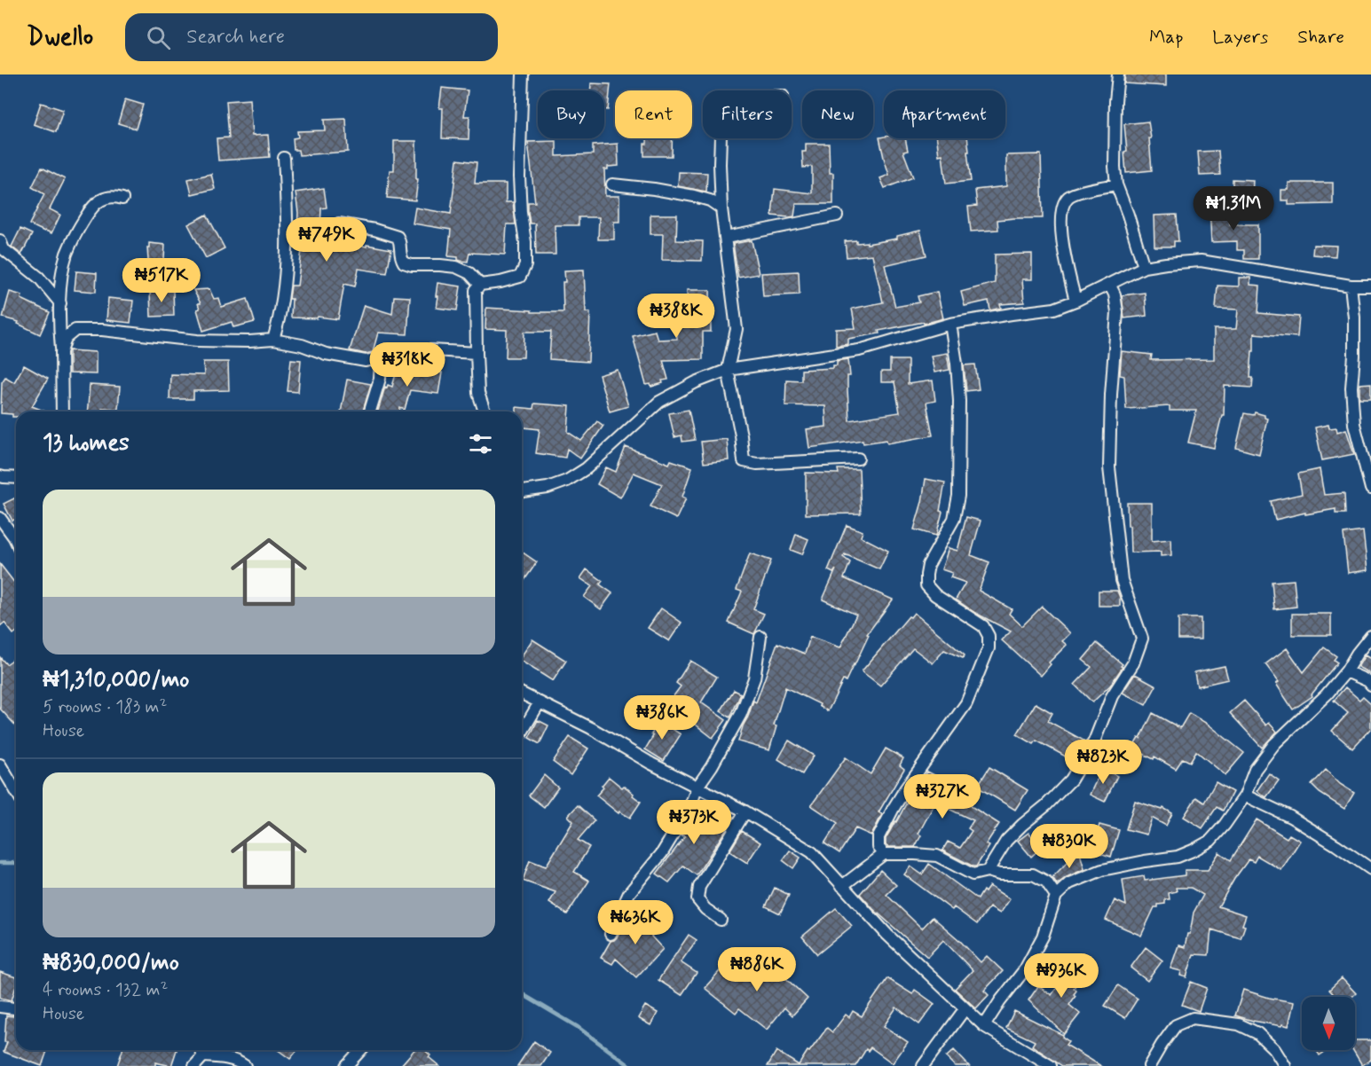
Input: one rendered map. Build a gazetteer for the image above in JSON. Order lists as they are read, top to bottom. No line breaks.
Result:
{"north":"bottom","page":{"header":"Dwello","search":"Search here","nav":["Map","Layers","Share"],"chip":["Buy","Rent","Filters","New","Apartment"],"price":["₦1.31M","₦749K","₦517K","₦388K","₦318K","₦386K","₦823K","₦327K","₦373K","₦830K","₦636K","₦886K","₦936K"],"heading":"13 homes","list":[{"name":"₦1,310,000/mo","note":"5 rooms · 183 m² · House"},{"name":"₦830,000/mo","note":"4 rooms · 132 m² · House"}]}}
